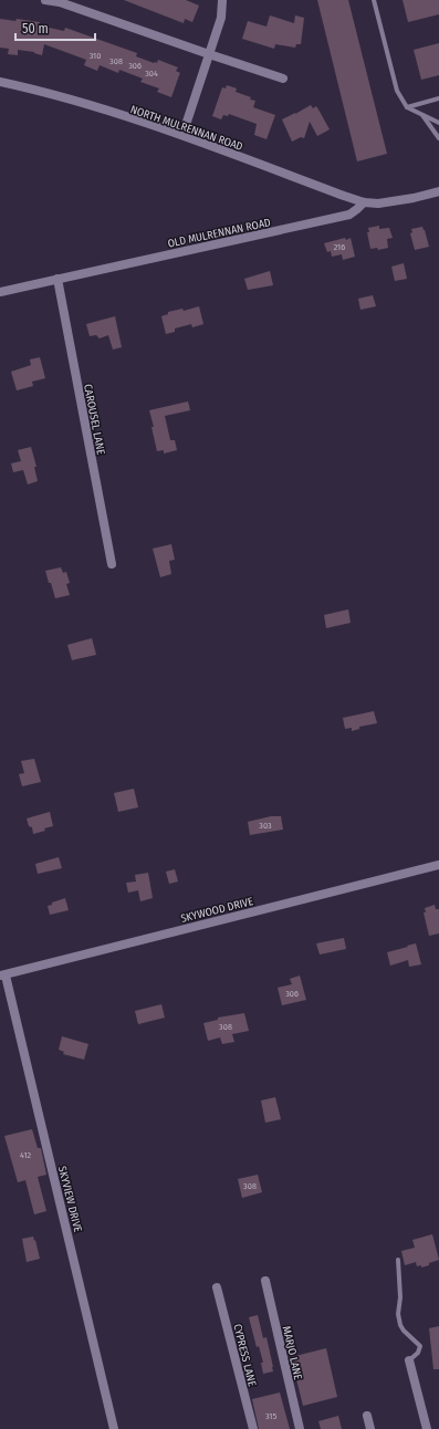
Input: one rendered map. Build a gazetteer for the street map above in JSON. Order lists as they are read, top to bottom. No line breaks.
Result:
{"streets":{"street":["NORTH MULRENNAN ROAD","OLD MULRENNAN ROAD","CAROUSEL LANE","SKYWOOD DRIVE","SKYVIEW DRIVE","MARJO LANE","CYPRESS LANE"]},"crossings":[["NORTH MULRENNAN ROAD","OLD MULRENNAN ROAD"],["OLD MULRENNAN ROAD","CAROUSEL LANE"],["SKYWOOD DRIVE","SKYVIEW DRIVE"]],"house_numbers":["310","308","306","304","216","303","306","308","412","308","315"],"scale_bar":"50 m"}
